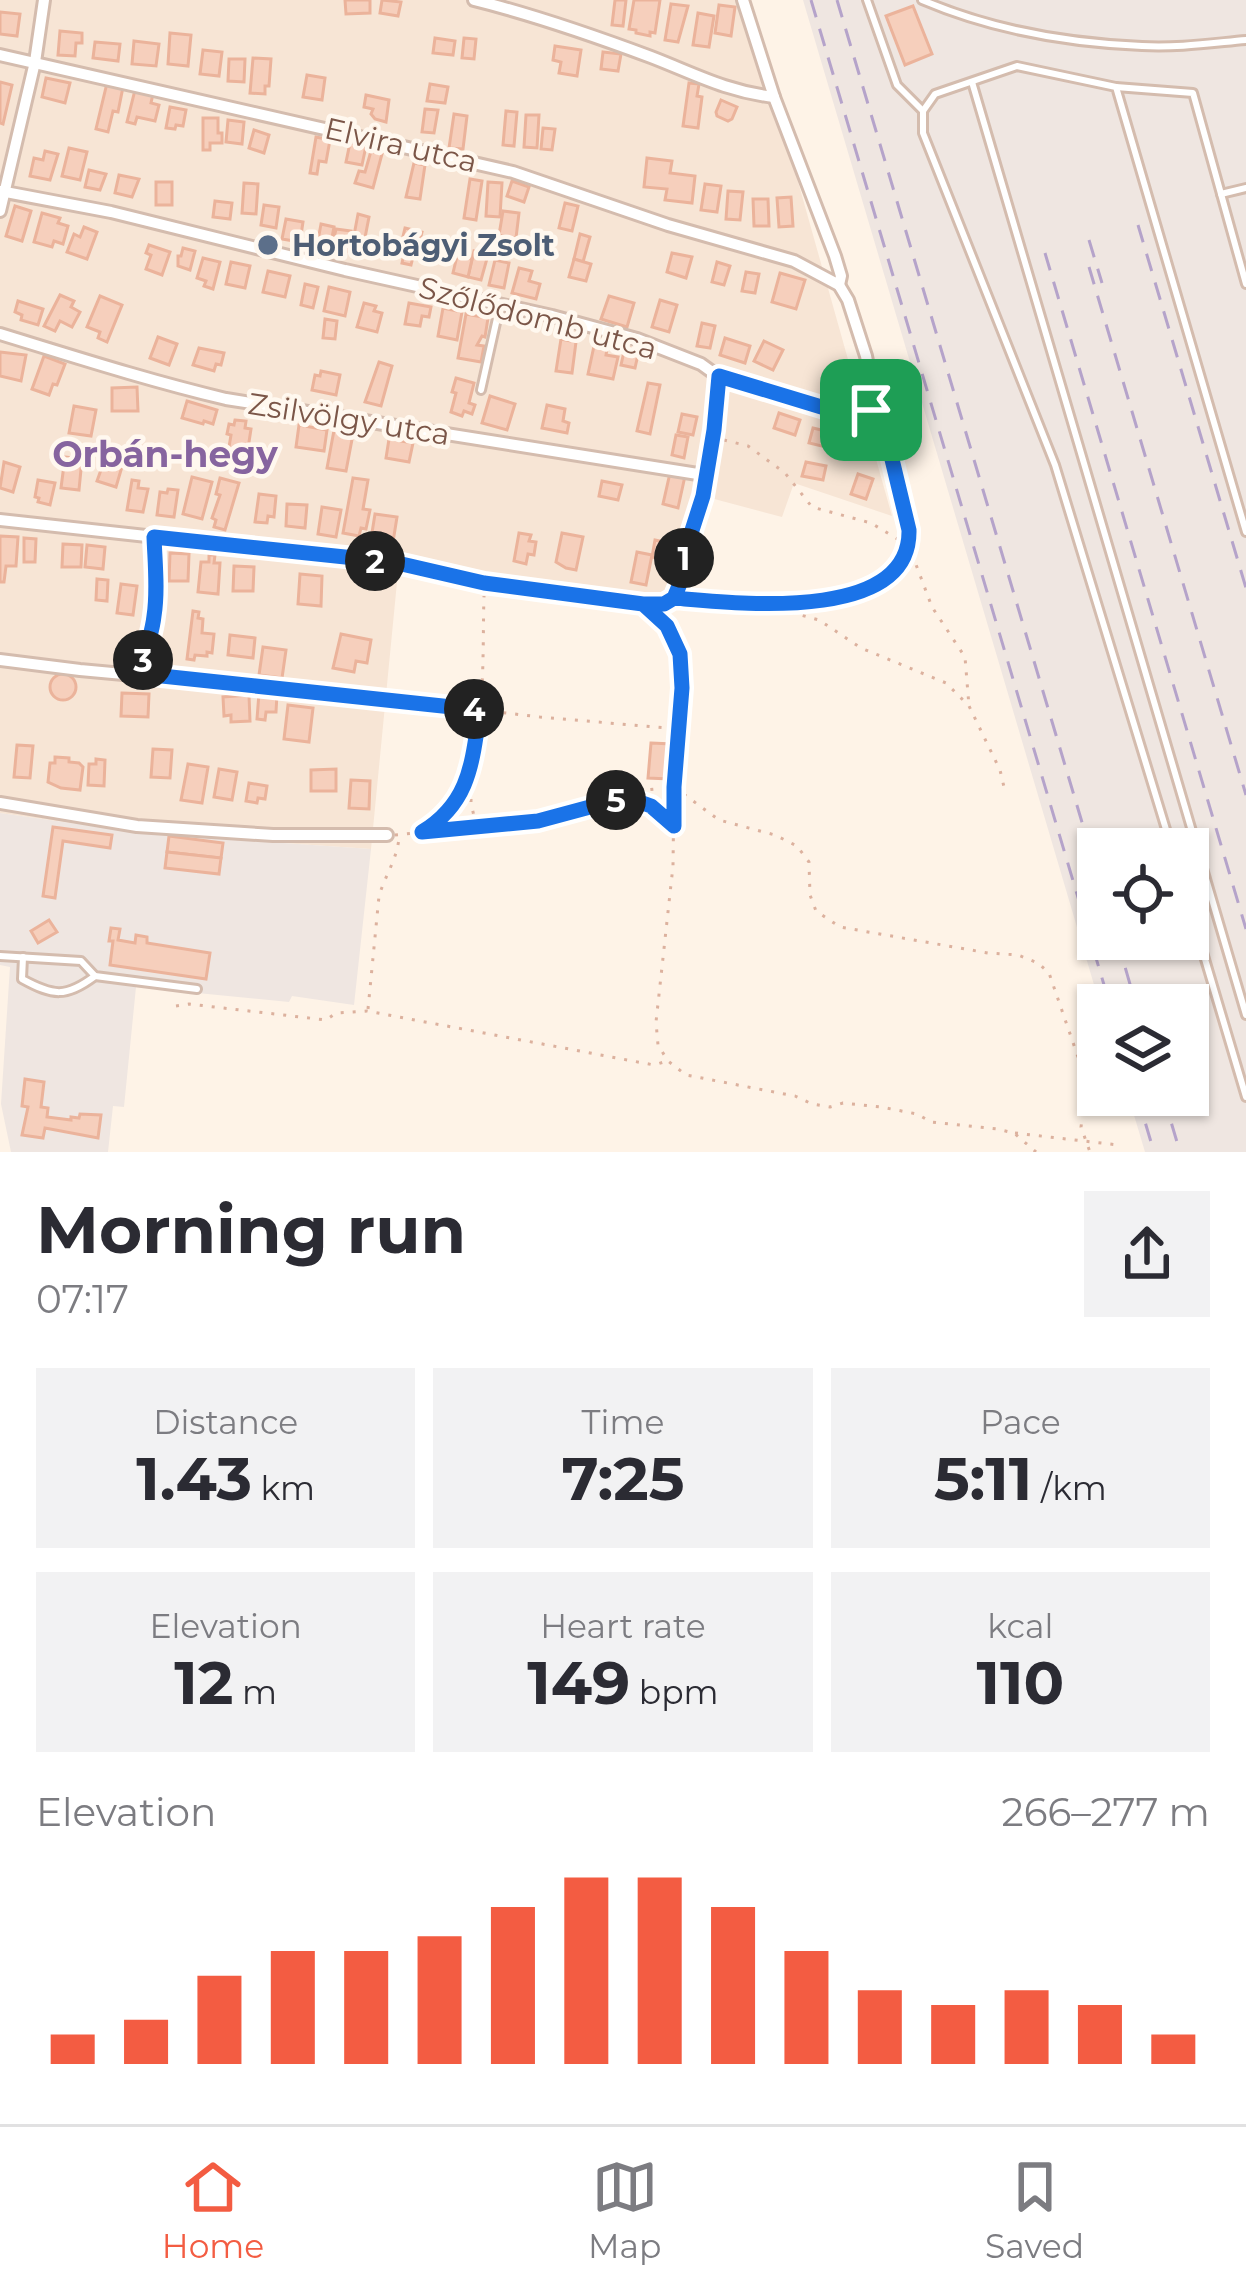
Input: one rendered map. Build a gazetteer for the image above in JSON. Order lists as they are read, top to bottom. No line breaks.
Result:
{"streets":{"street":["Elvira utca","Szőlődomb utca","Zsilvölgy utca"]},"districts":["Orbán-hegy"],"places":["Hortobágyi Zsolt"],"page":{"pins":["1","2","3","4","5"],"heading":["Morning run","07:17"],"stats":[["Distance","1.43 km"],["Time","7:25"],["Pace","5:11 /km"],["Elevation","12 m"],["Heart rate","149 bpm"],["kcal","110"]],"chart":["Elevation","266–277 m"],"tabs":["Home","Map","Saved"]}}
